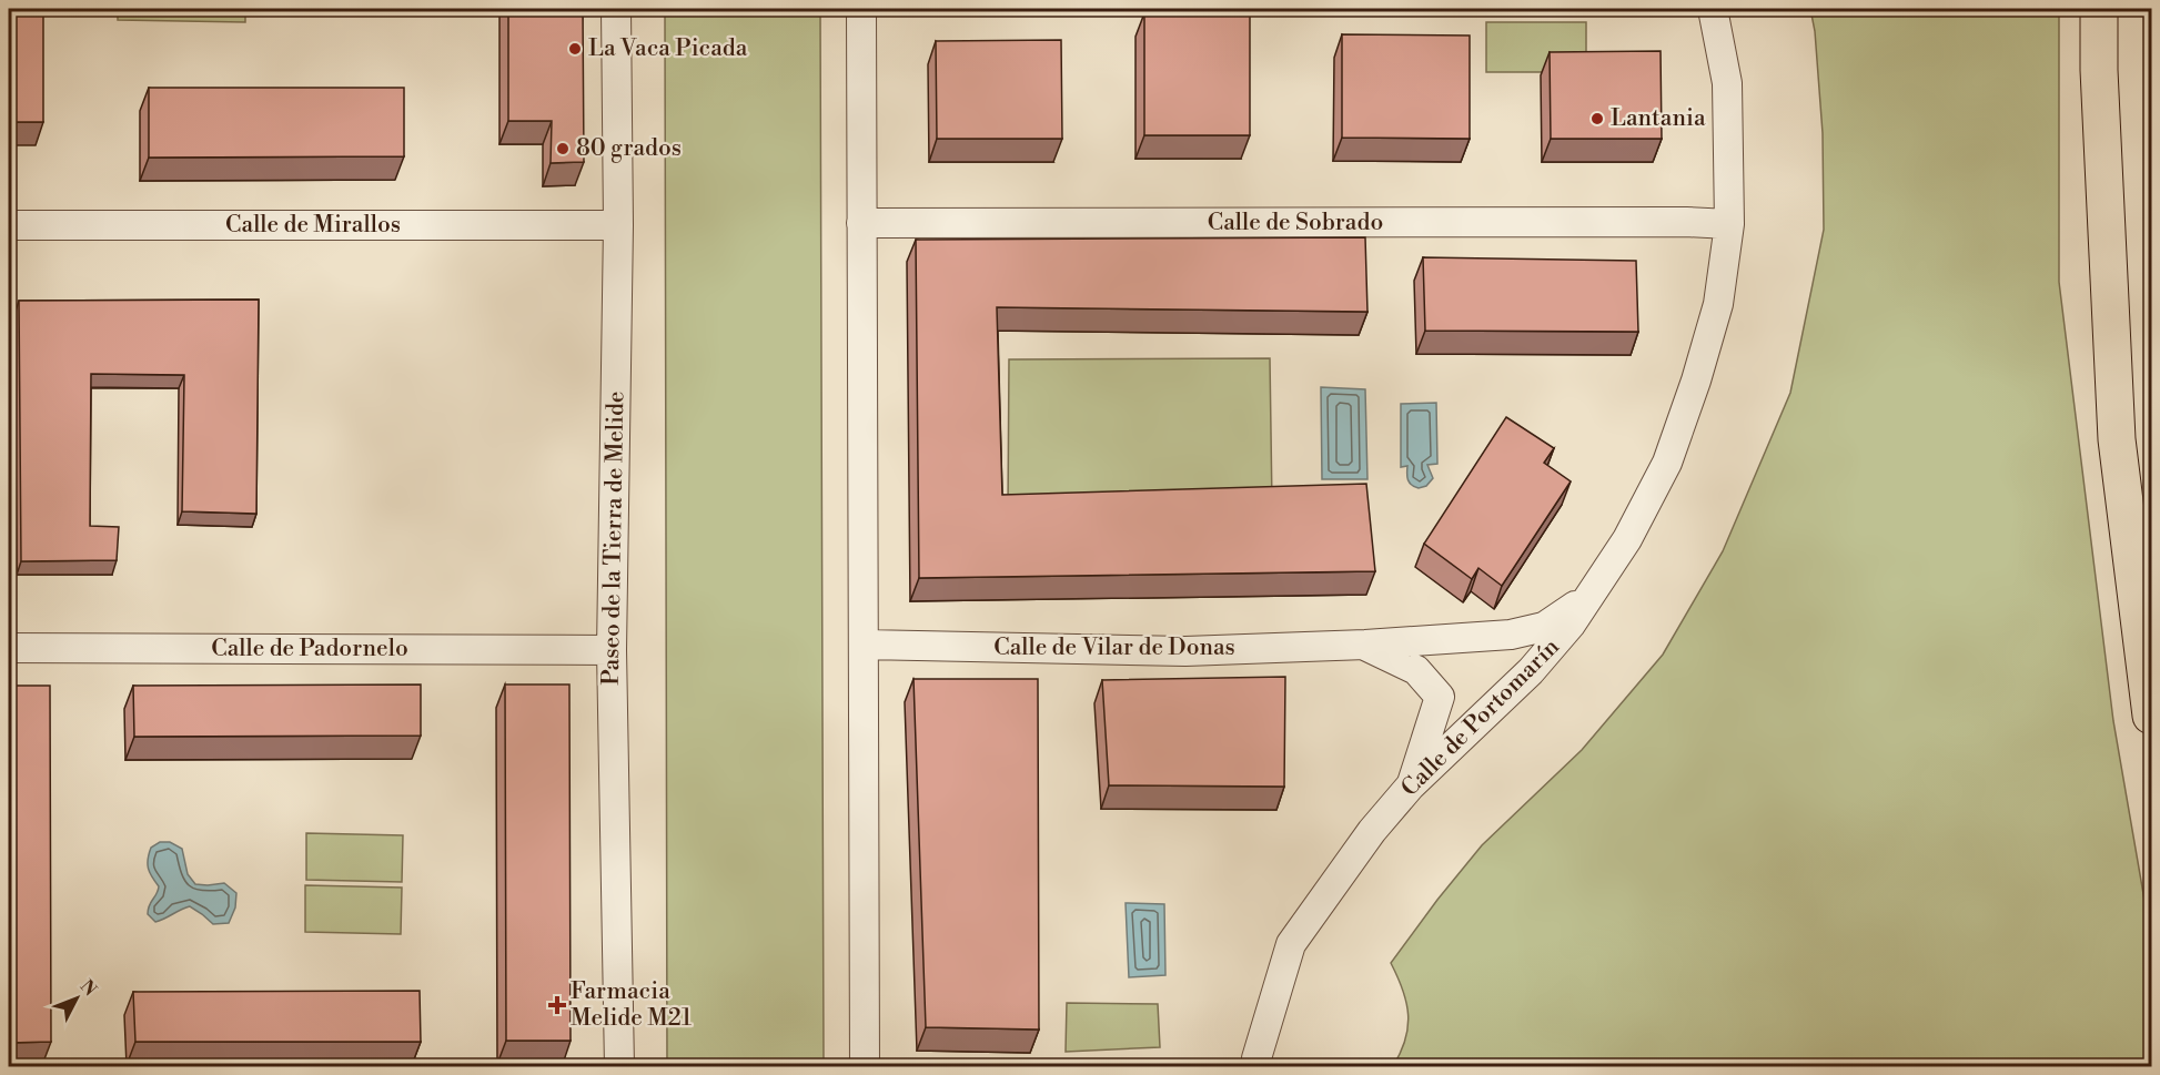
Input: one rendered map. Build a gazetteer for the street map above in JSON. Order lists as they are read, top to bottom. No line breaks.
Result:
{"streets":{"street":["Calle de Sobrado","Calle de Mirallos","Paseo de la Tierra de Melide","Calle de Vilar de Donas","Calle de Padornelo","Calle de Portomarín"]},"crossings":[["Calle de Sobrado","Calle de Portomarín"],["Calle de Mirallos","Paseo de la Tierra de Melide"],["Paseo de la Tierra de Melide","Calle de Padornelo"],["Calle de Vilar de Donas","Calle de Portomarín"]],"places":{"other":["La Vaca Picada","Lantania","80 grados"],"health":["Farmacia Melide M21"]},"north":"top right"}
